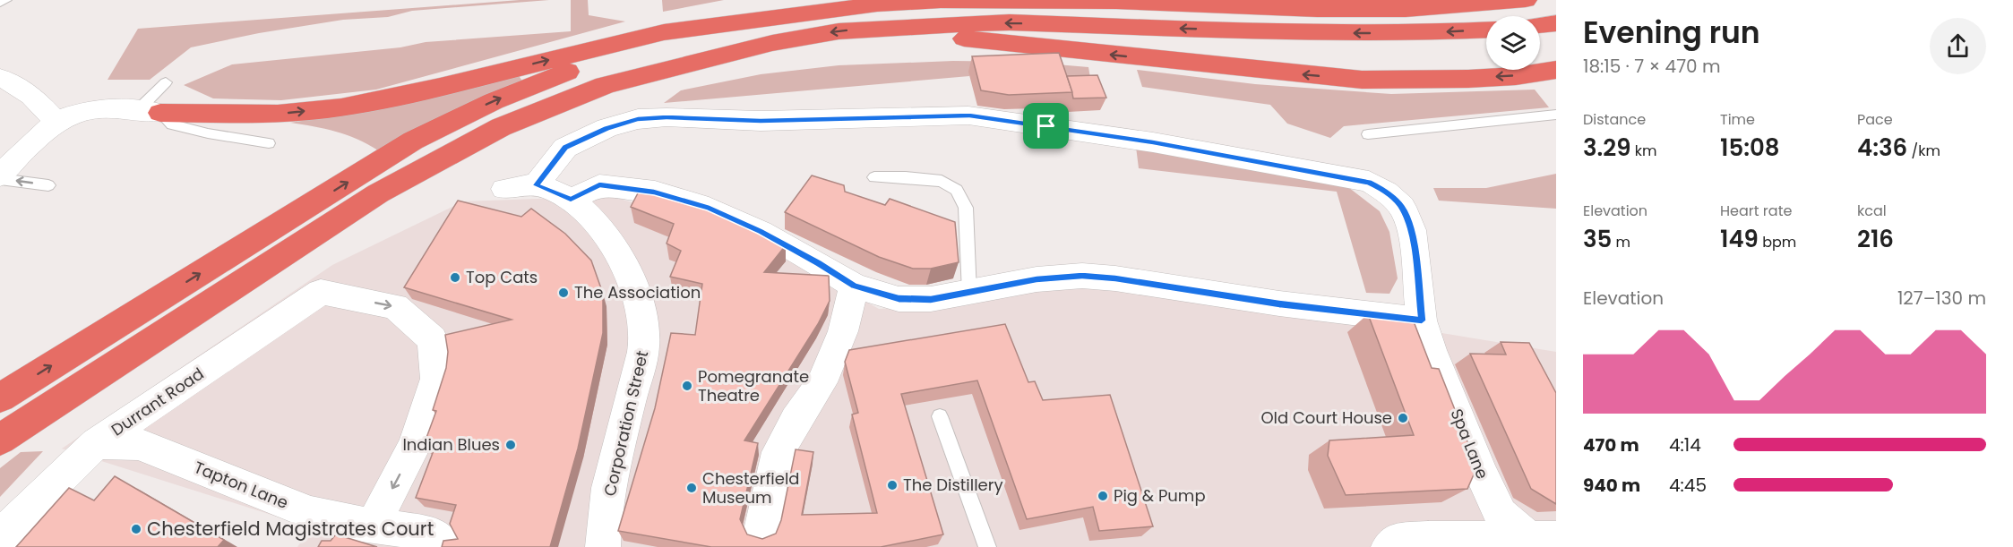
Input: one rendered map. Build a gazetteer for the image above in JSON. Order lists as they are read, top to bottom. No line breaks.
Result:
{"streets":{"street":["Durrant Road","Corporation Street","Spa Lane","Tapton Lane"]},"crossings":[["Durrant Road","Tapton Lane"],["Corporation Street","Spa Lane"]],"places":["Top Cats","The Association","Pomegranate Theatre","Old Court House","Indian Blues","The Distillery","Chesterfield Museum","Pig & Pump","Chesterfield Magistrates Court"],"page":{"heading":["Evening run","18:15 · 7 × 470 m"],"stats":[["Distance","3.29 km"],["Time","15:08"],["Pace","4:36 /km"],["Elevation","35 m"],["Heart rate","149 bpm"],["kcal","216"]],"chart":["Elevation","127–130 m"],"list":[{"name":"470 m","note":"4:14"},{"name":"940 m","note":"4:45"}]}}
